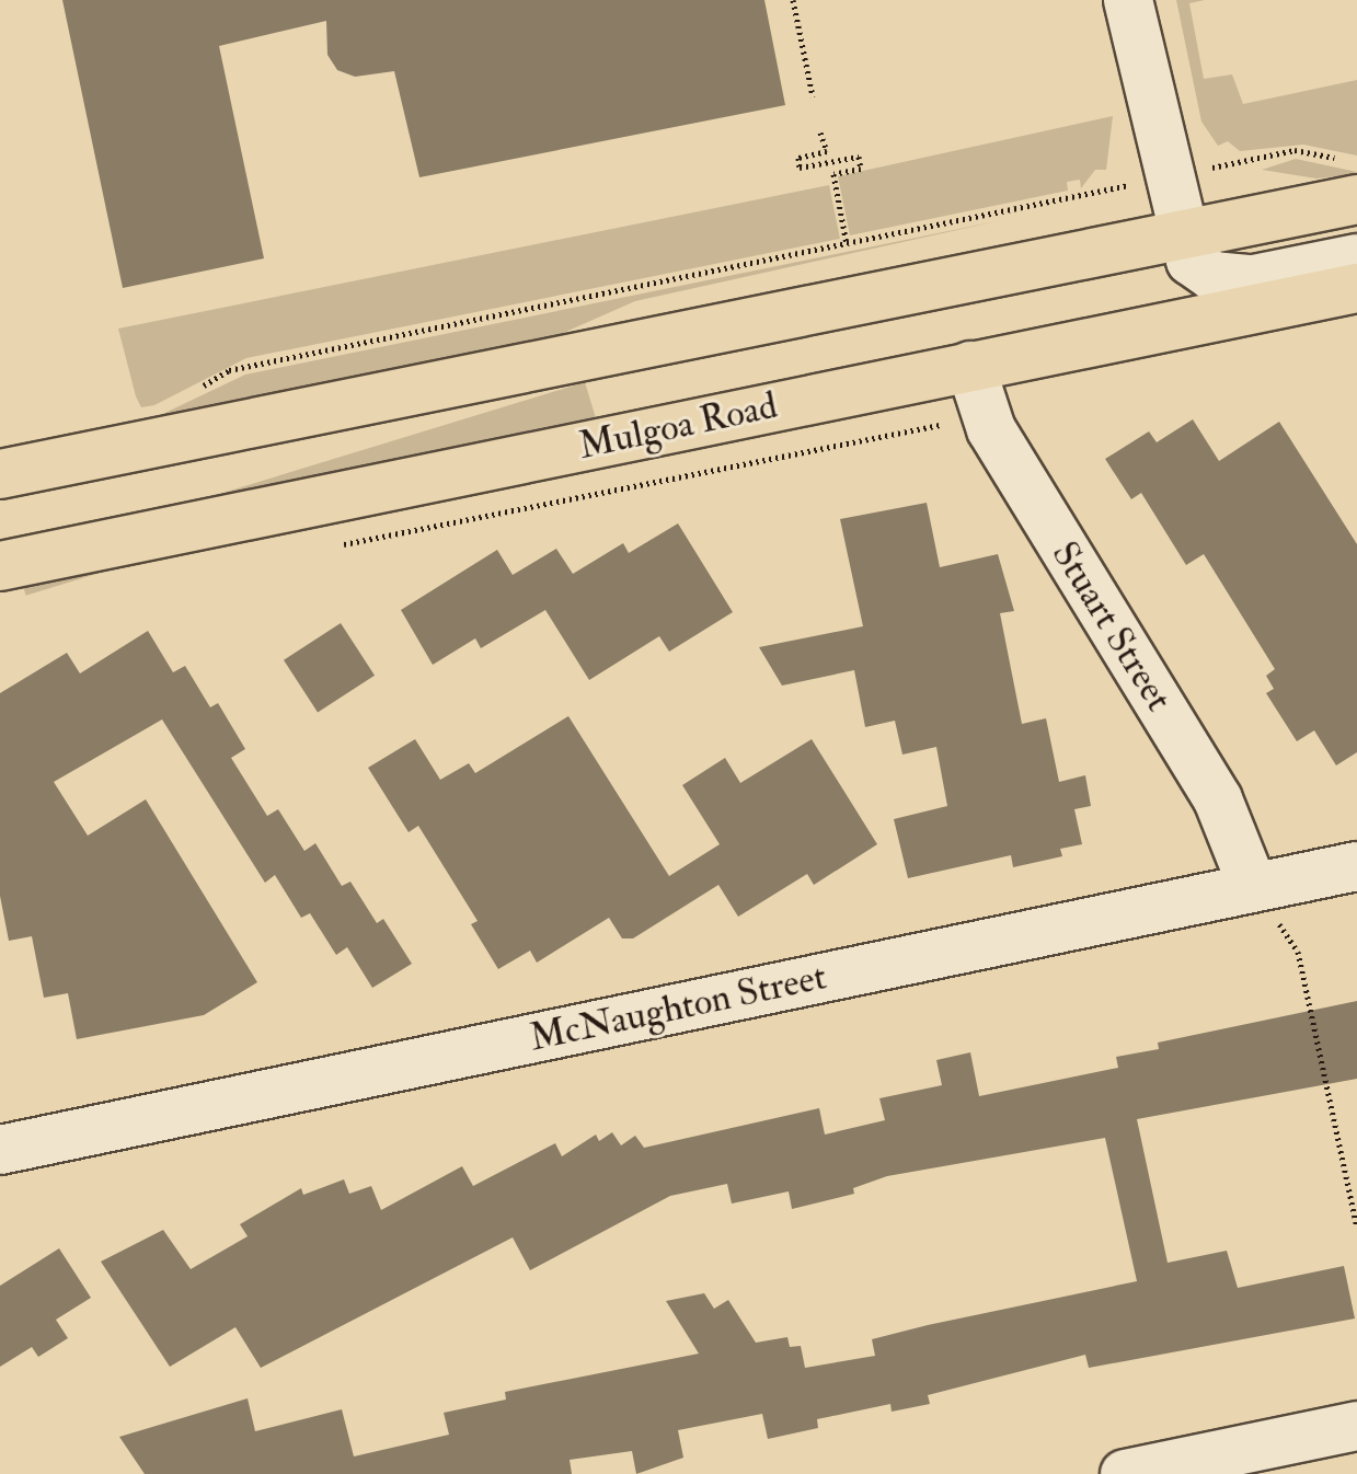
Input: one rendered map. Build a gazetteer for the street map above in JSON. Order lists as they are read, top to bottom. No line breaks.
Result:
{"streets":{"main road":["Mulgoa Road"],"street":["Stuart Street","McNaughton Street"]},"crossings":[["Mulgoa Road","Stuart Street"],["Stuart Street","McNaughton Street"]]}
